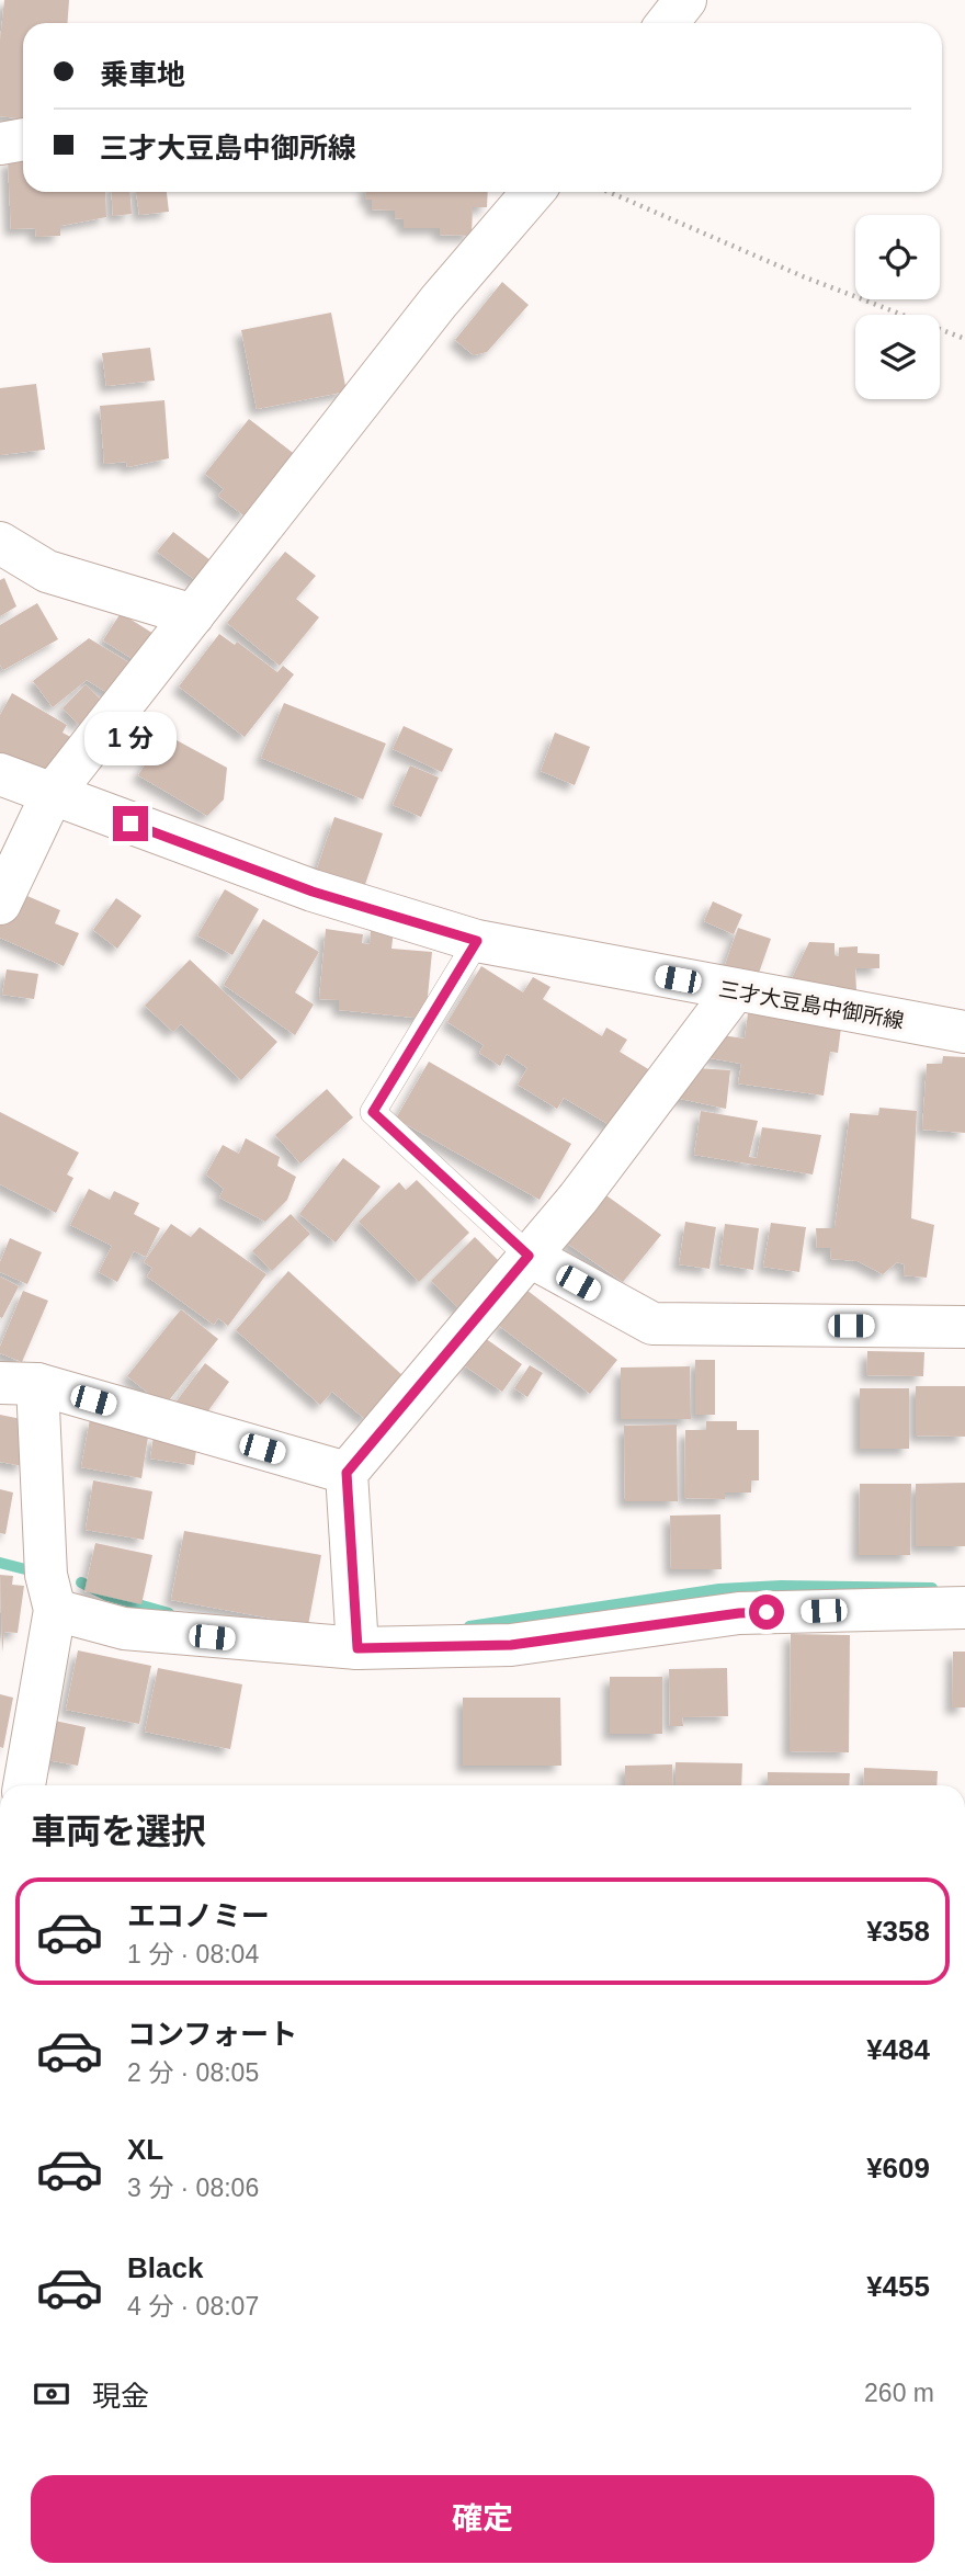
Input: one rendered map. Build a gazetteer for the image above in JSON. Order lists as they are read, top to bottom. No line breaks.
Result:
{"streets":{"street":["三才大豆島中御所線"]},"page":{"banner":["乗車地","三才大豆島中御所線"],"bubble":"1 分","heading":"車両を選択","list":[{"name":"エコノミー","note":"1 分 · 08:04","value":"¥358"},{"name":"コンフォート","note":"2 分 · 08:05","value":"¥484"},{"name":"XL","note":"3 分 · 08:06","value":"¥609"},{"name":"Black","note":"4 分 · 08:07","value":"¥455"}],"pay":["現金","260 m"],"buttons":"確定"}}
